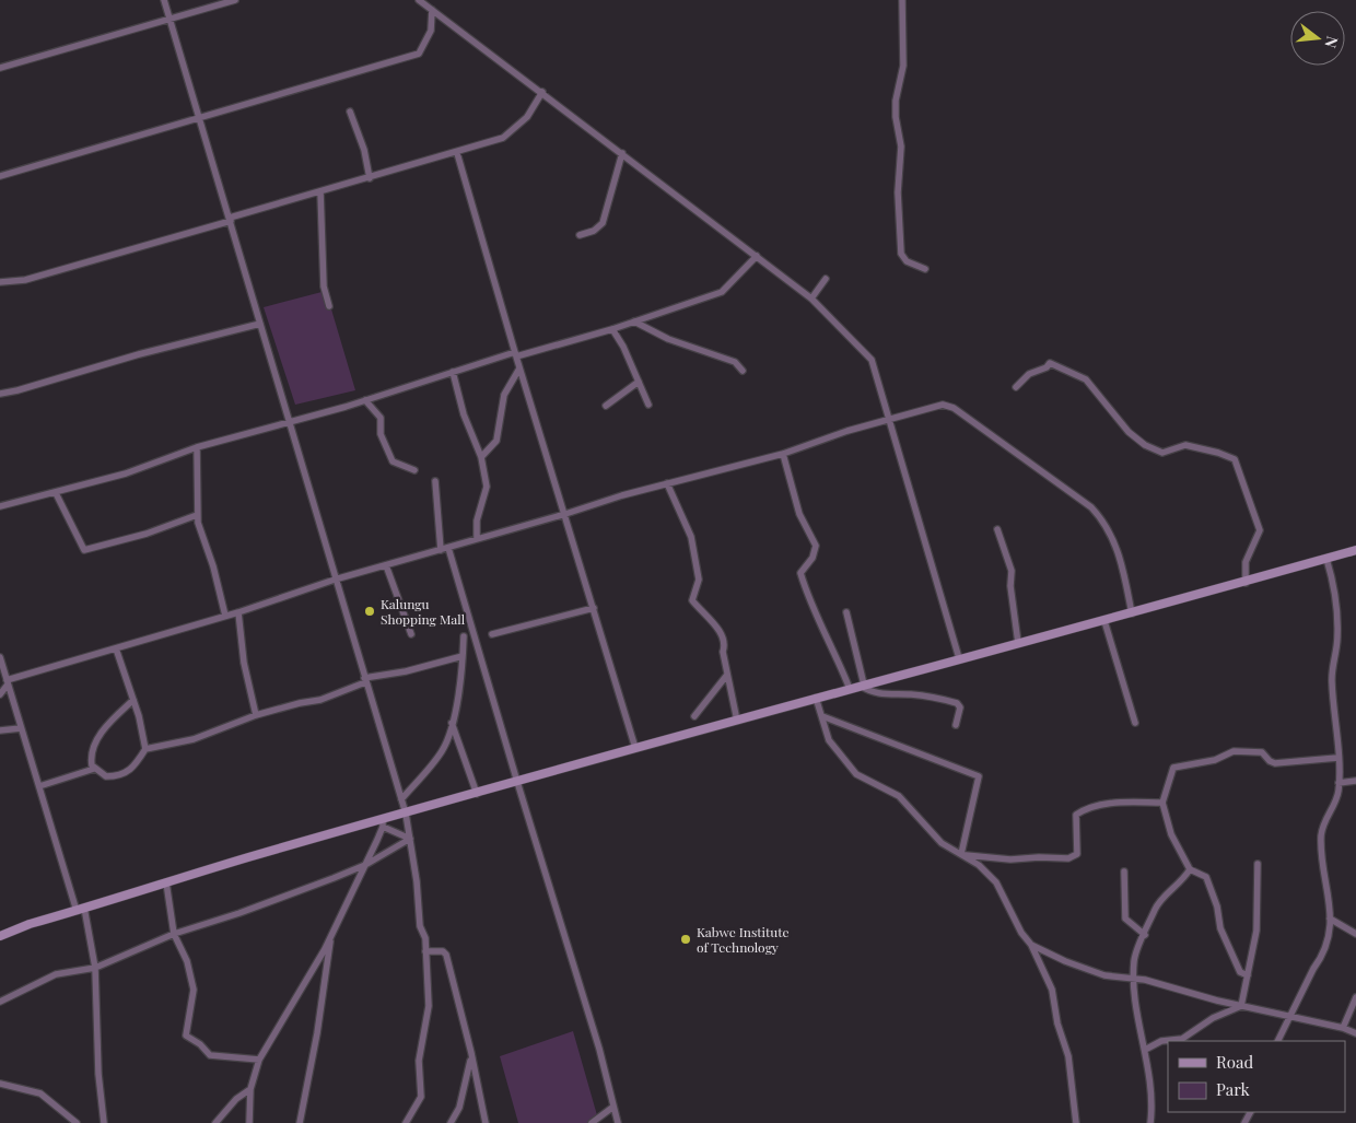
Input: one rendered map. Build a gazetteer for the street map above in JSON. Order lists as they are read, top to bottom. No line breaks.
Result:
{"places":["Kalungu Shopping Mall","Kabwe Institute of Technology"],"legend":["Road","Park"],"north":"right"}
